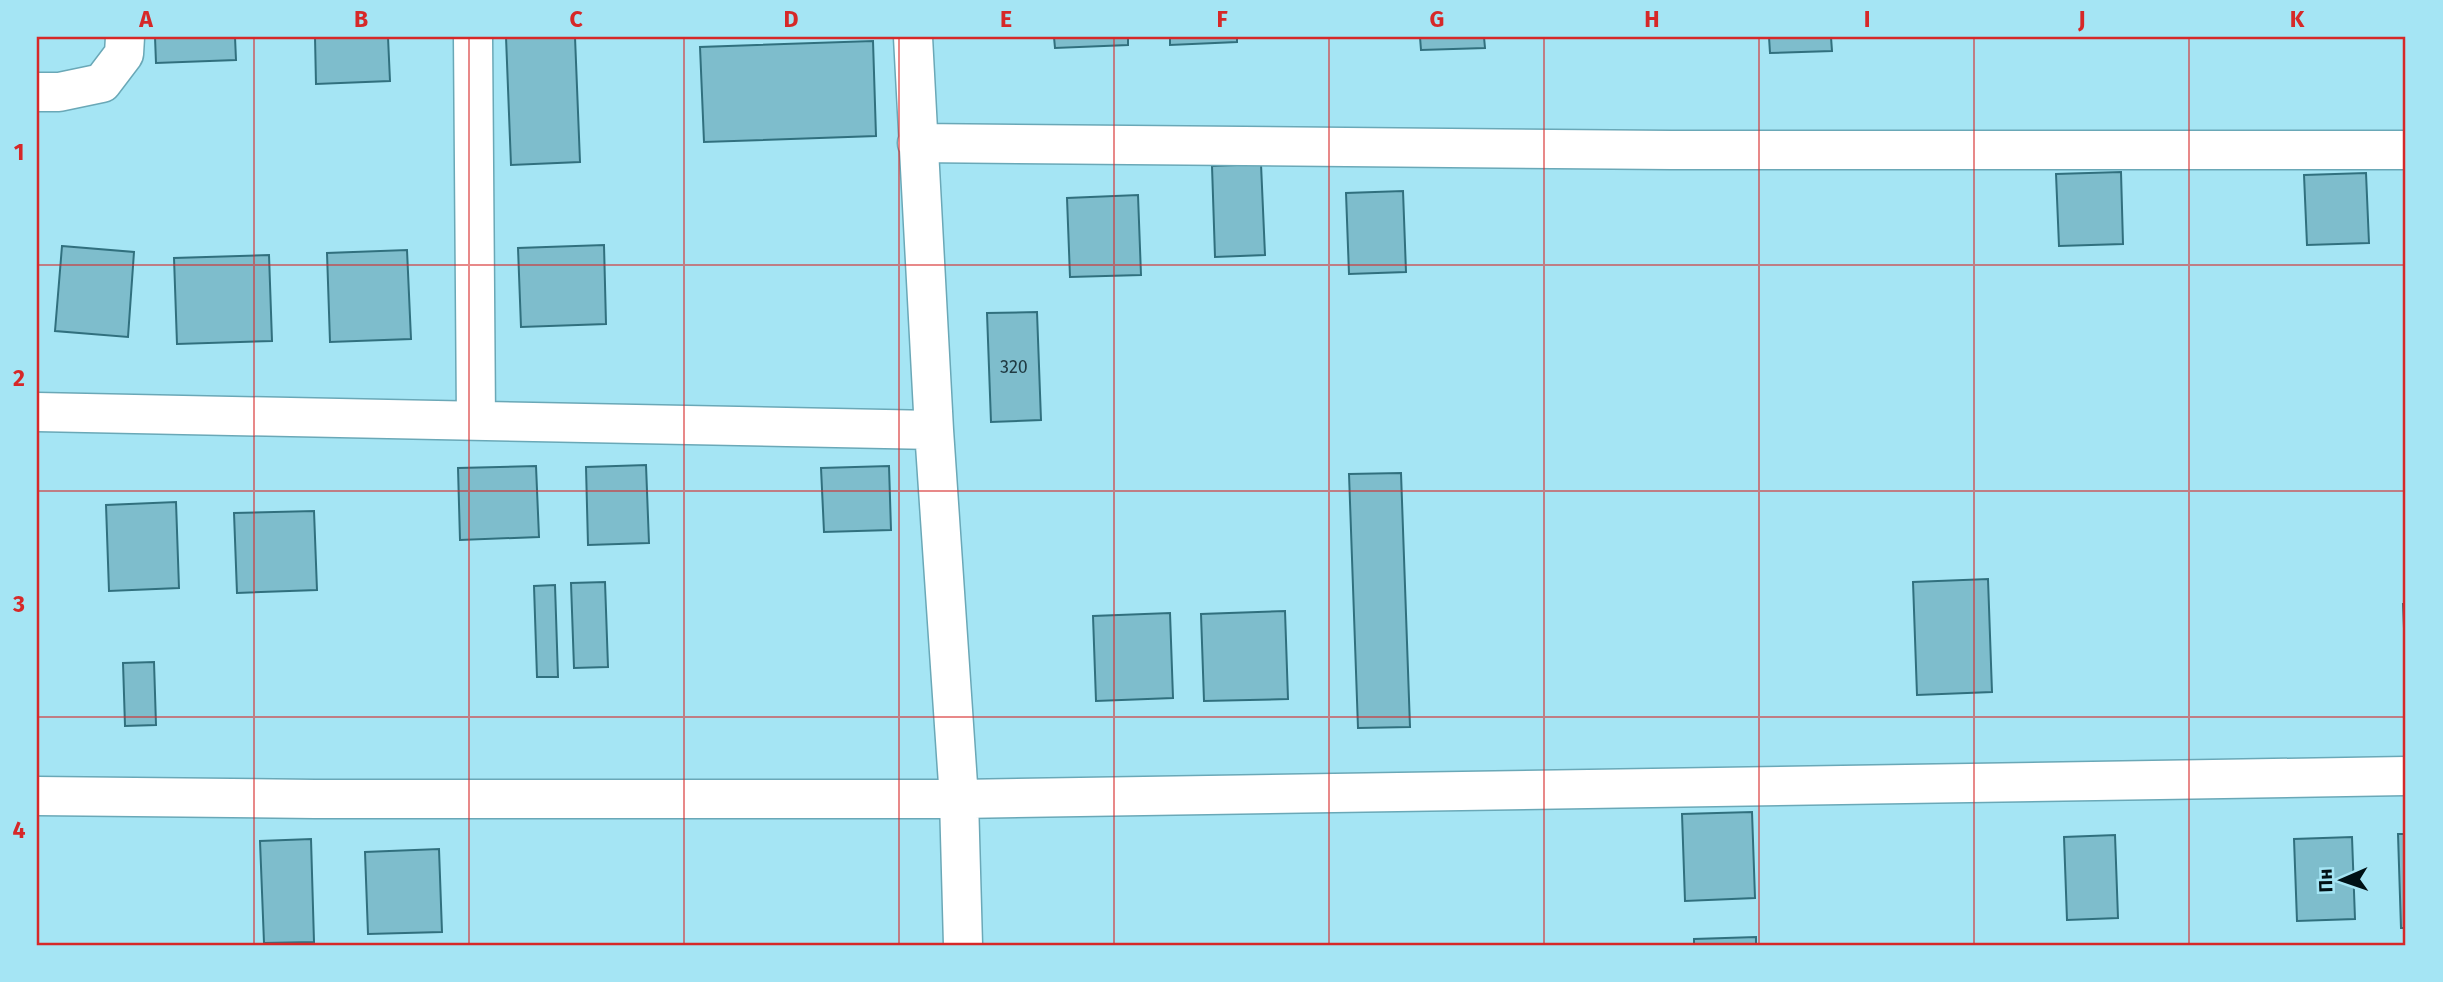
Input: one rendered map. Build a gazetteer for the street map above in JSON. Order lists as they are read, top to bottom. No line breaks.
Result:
{"house_numbers":["320"],"north":"left","grid":{"columns":["A","B","C","D","E","F","G","H","I","J","K"],"rows":["1","2","3","4"]}}
